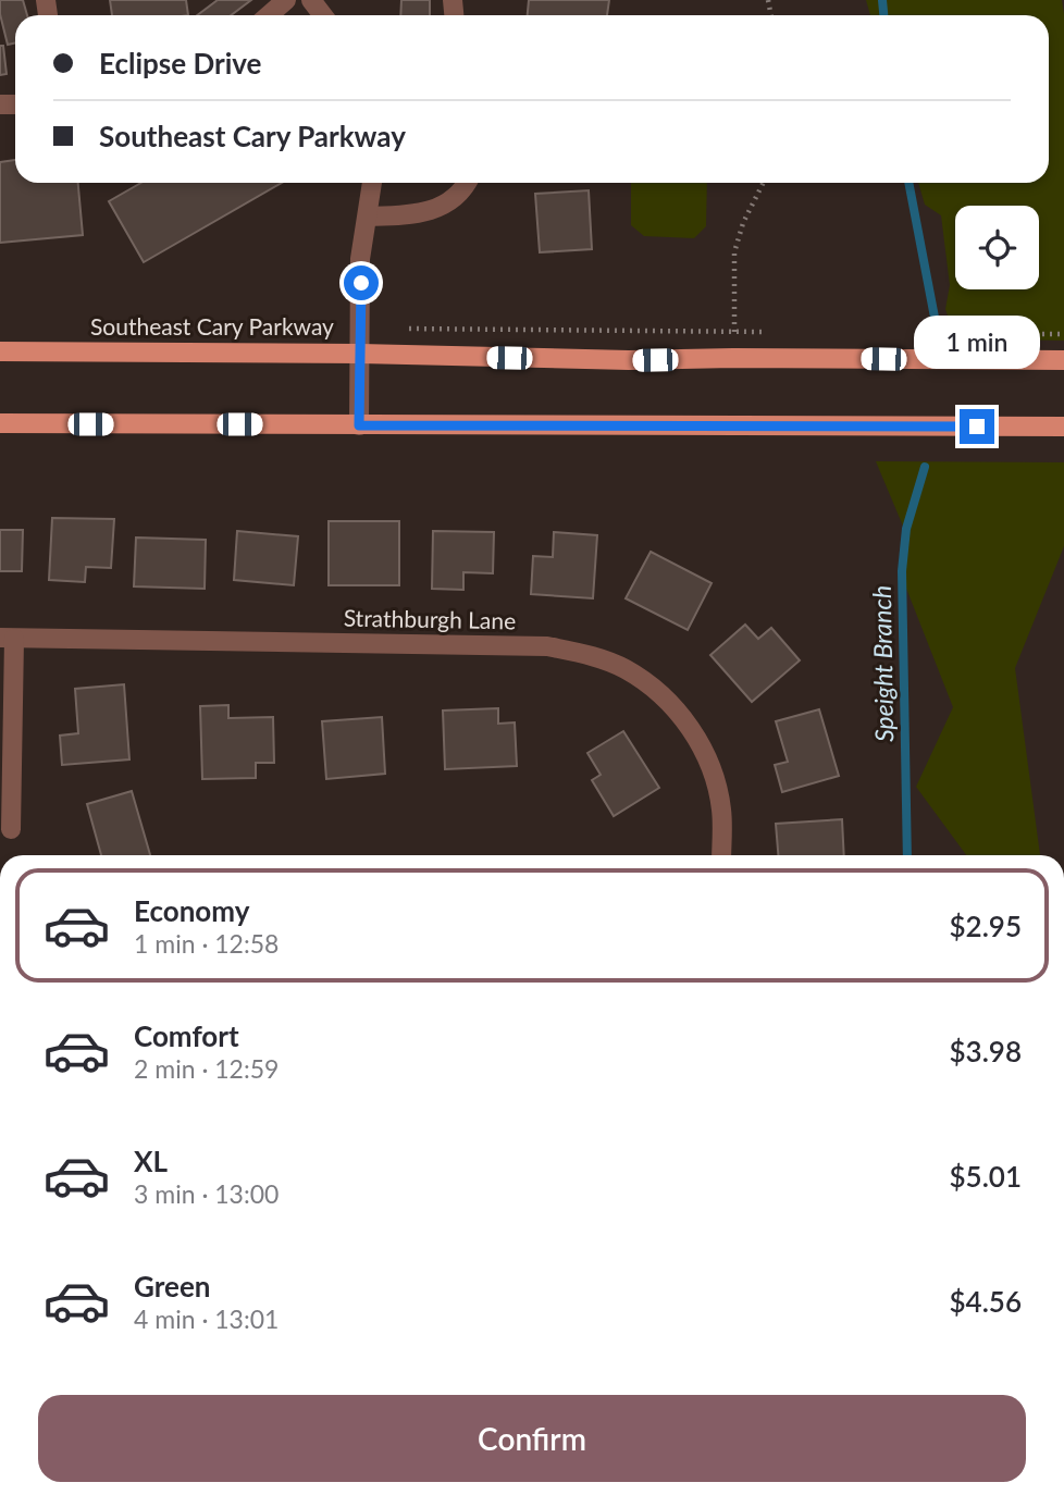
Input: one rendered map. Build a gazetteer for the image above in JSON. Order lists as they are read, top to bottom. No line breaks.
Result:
{"streets":{"main road":["Southeast Cary Parkway"],"street":["Strathburgh Lane"]},"water":["Speight Branch"],"page":{"banner":["Eclipse Drive","Southeast Cary Parkway"],"bubble":"1 min","list":[{"name":"Economy","note":"1 min · 12:58","value":"$2.95"},{"name":"Comfort","note":"2 min · 12:59","value":"$3.98"},{"name":"XL","note":"3 min · 13:00","value":"$5.01"},{"name":"Green","note":"4 min · 13:01","value":"$4.56"}],"buttons":"Confirm"}}
